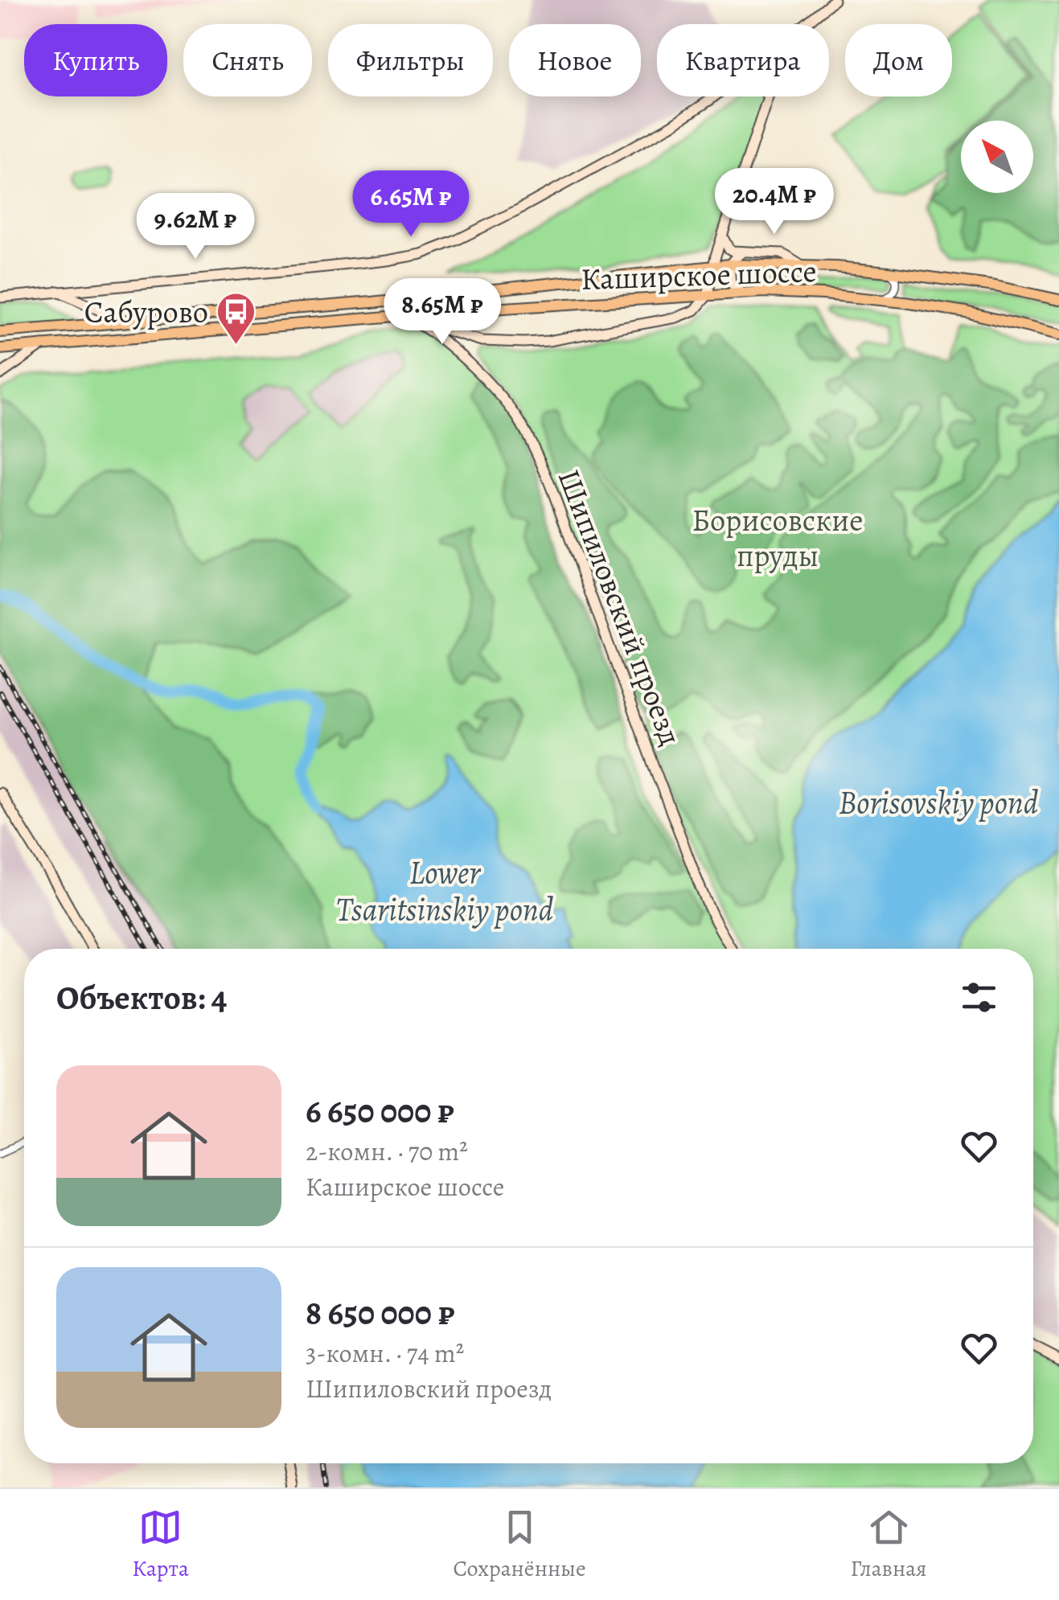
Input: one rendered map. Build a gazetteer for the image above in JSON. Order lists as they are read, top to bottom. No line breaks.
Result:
{"streets":{"main road":["Каширское шоссе","Шипиловский проезд"]},"crossings":[["Каширское шоссе","Шипиловский проезд"]],"water":["Borisovskiy pond","Lower Tsaritsinskiy pond"],"parks":["Борисовские пруды"],"places":{"bus stop":["Сабурово"]},"north":"top left","page":{"chip":["Купить","Снять","Фильтры","Новое","Квартира","Дом"],"price":["20.4M ₽","6.65M ₽","9.62M ₽","8.65M ₽"],"heading":"Объектов: 4","list":[{"name":"6 650 000 ₽","note":"2-комн. · 70 m² · Каширское шоссе"},{"name":"8 650 000 ₽","note":"3-комн. · 74 m² · Шипиловский проезд"}],"tabs":["Карта","Сохранённые","Главная"]}}
